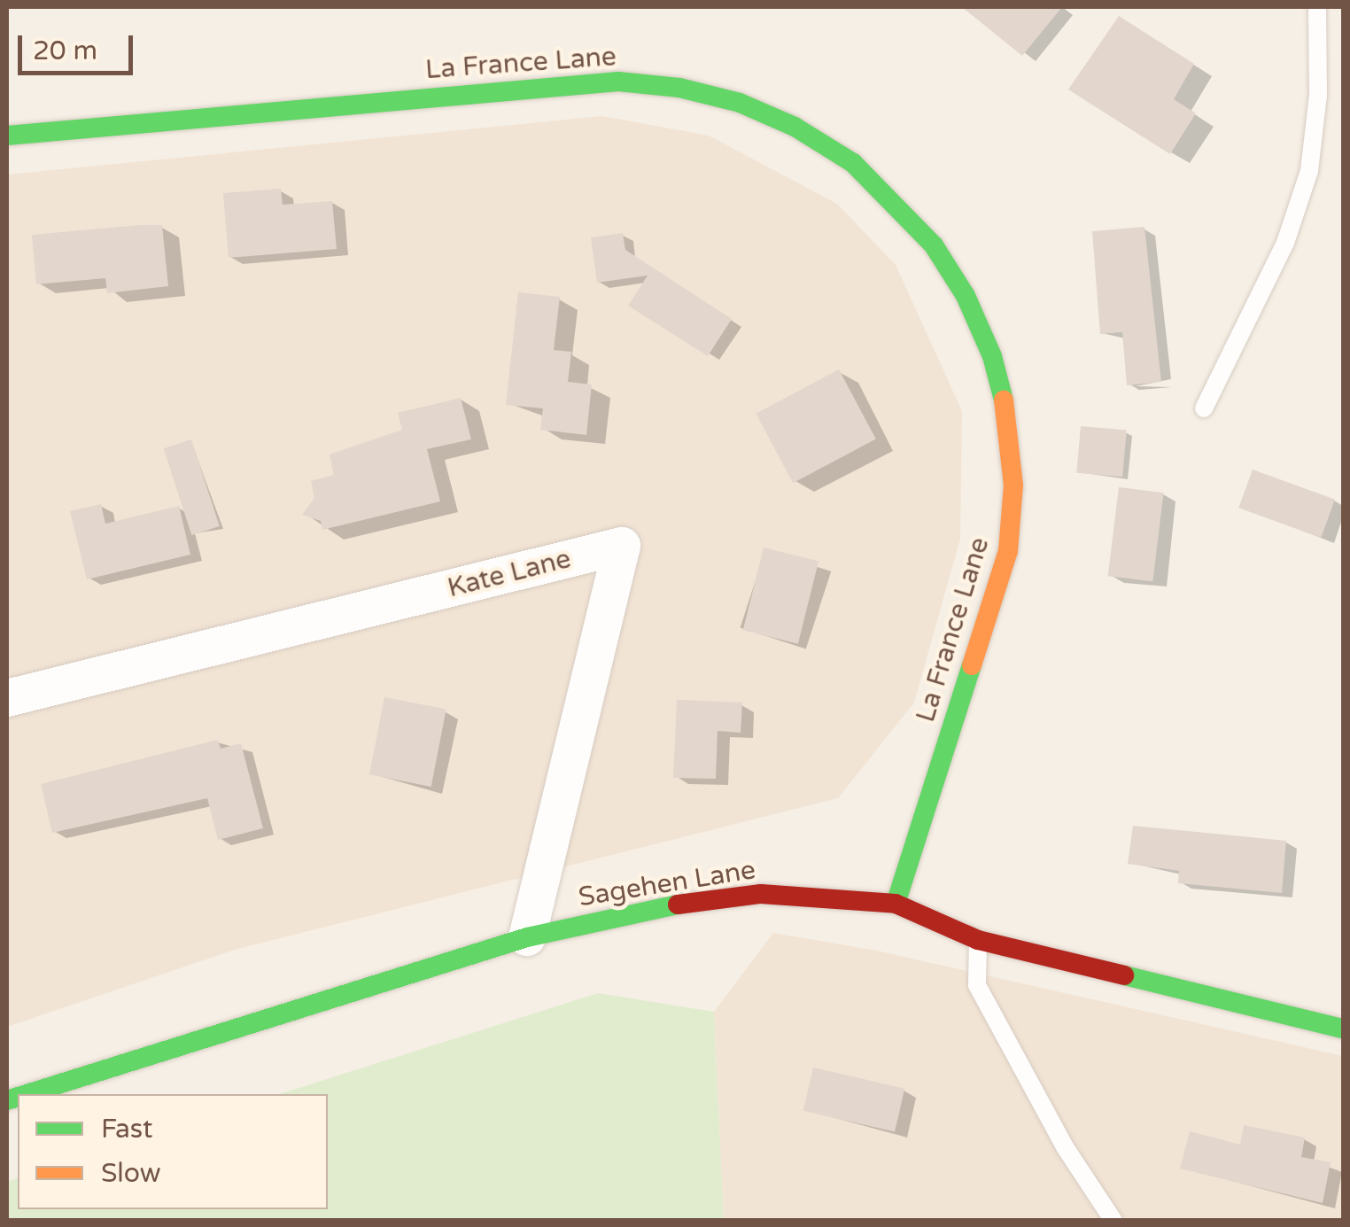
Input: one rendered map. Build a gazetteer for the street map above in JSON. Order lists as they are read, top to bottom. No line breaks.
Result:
{"streets":{"street":["La France Lane","Kate Lane","Sagehen Lane"]},"crossings":[["La France Lane","Sagehen Lane"],["Kate Lane","Sagehen Lane"]],"legend":["Fast","Slow"],"scale_bar":"20 m"}
